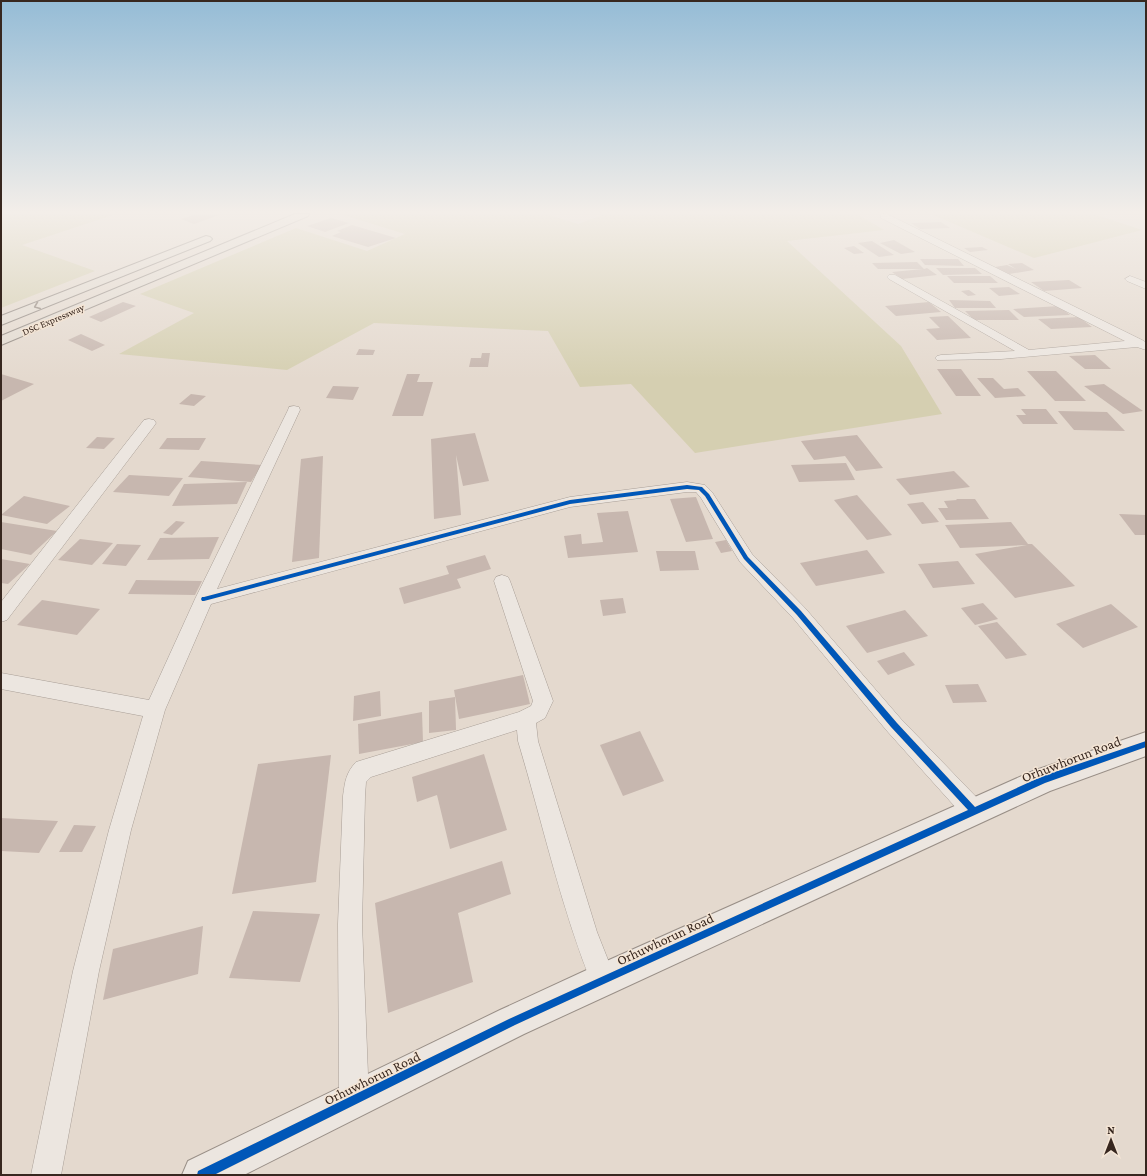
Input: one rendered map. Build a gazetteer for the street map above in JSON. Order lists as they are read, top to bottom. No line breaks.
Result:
{"streets":{"main road":["DSC Expressway"],"street":["Orhuwhorun Road"]},"north":"top"}
